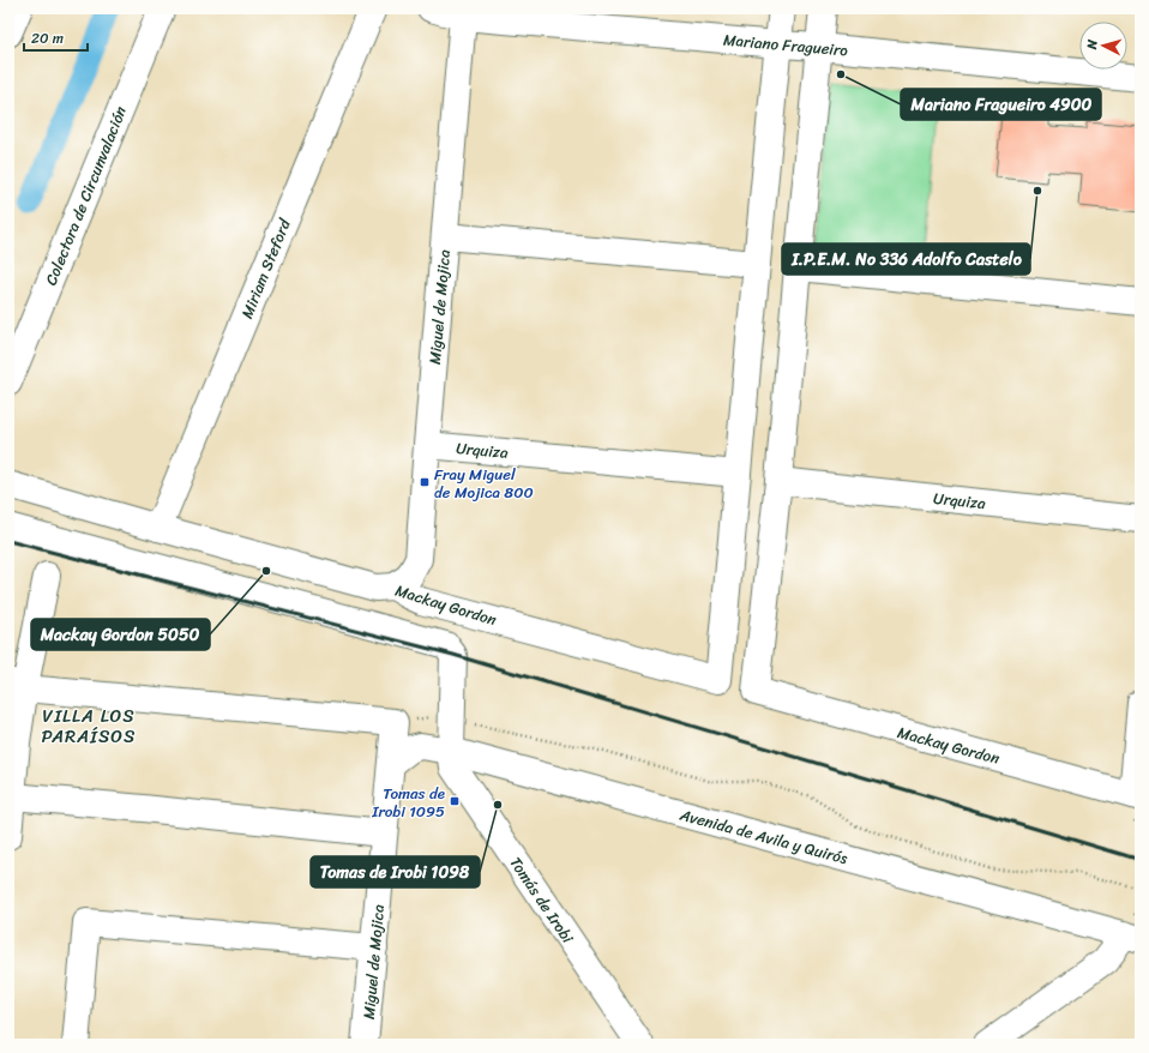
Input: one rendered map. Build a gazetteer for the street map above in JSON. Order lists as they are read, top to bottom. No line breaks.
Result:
{"streets":{"main road":["Mariano Fragueiro","Colectora de Circunvalación","Miriam Steford","Miguel de Mojica","Urquiza","Mackay Gordon","Avenida de Avila y Quirós","Tomás de Irobi"]},"crossings":[["Mariano Fragueiro","Miguel de Mojica"],["Miriam Steford","Mackay Gordon"],["Miguel de Mojica","Urquiza"],["Miguel de Mojica","Mackay Gordon"],["Miguel de Mojica","Avenida de Avila y Quirós"],["Urquiza","Mackay Gordon"],["Avenida de Avila y Quirós","Tomás de Irobi"]],"districts":["VILLA LOS PARAÍSOS"],"places":{"other":["Mariano Fragueiro 4900","I.P.E.M. No 336 Adolfo Castelo","Mackay Gordon 5050","Tomas de Irobi 1098"],"transit":["Fray Miguel de Mojica 800","Tomas de Irobi 1095"]},"scale_bar":"20 m","north":"left"}
